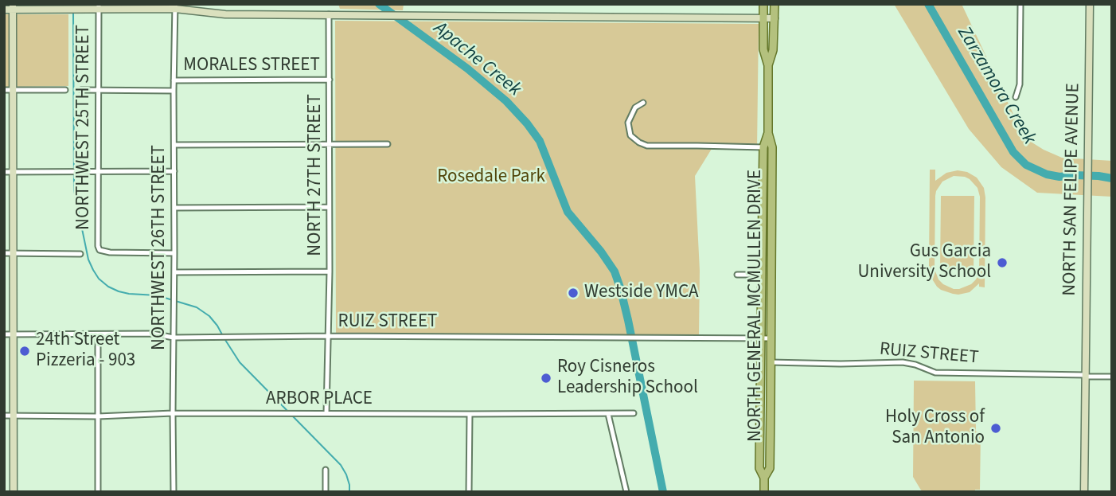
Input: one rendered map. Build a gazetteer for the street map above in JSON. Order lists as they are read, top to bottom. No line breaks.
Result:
{"streets":{"main road":["NORTH GENERAL MCMULLEN DRIVE"],"street":["MORALES STREET","NORTHWEST 25TH STREET","NORTH 27TH STREET","NORTH SAN FELIPE AVENUE","NORTHWEST 26TH STREET","RUIZ STREET","ARBOR PLACE"]},"crossings":[["MORALES STREET","NORTHWEST 25TH STREET"],["MORALES STREET","NORTH 27TH STREET"],["MORALES STREET","NORTHWEST 26TH STREET"],["NORTHWEST 25TH STREET","NORTHWEST 26TH STREET"],["NORTH 27TH STREET","RUIZ STREET"],["NORTH 27TH STREET","ARBOR PLACE"],["NORTH SAN FELIPE AVENUE","RUIZ STREET"],["NORTHWEST 26TH STREET","RUIZ STREET"],["NORTHWEST 26TH STREET","ARBOR PLACE"],["NORTH GENERAL MCMULLEN DRIVE","RUIZ STREET"]],"water":["Apache Creek","Zarzamora Creek"],"parks":["Rosedale Park"],"places":["Gus Garcia University School","Westside YMCA","24th Street Pizzeria - 903","Roy Cisneros Leadership School","Holy Cross of San Antonio"]}
